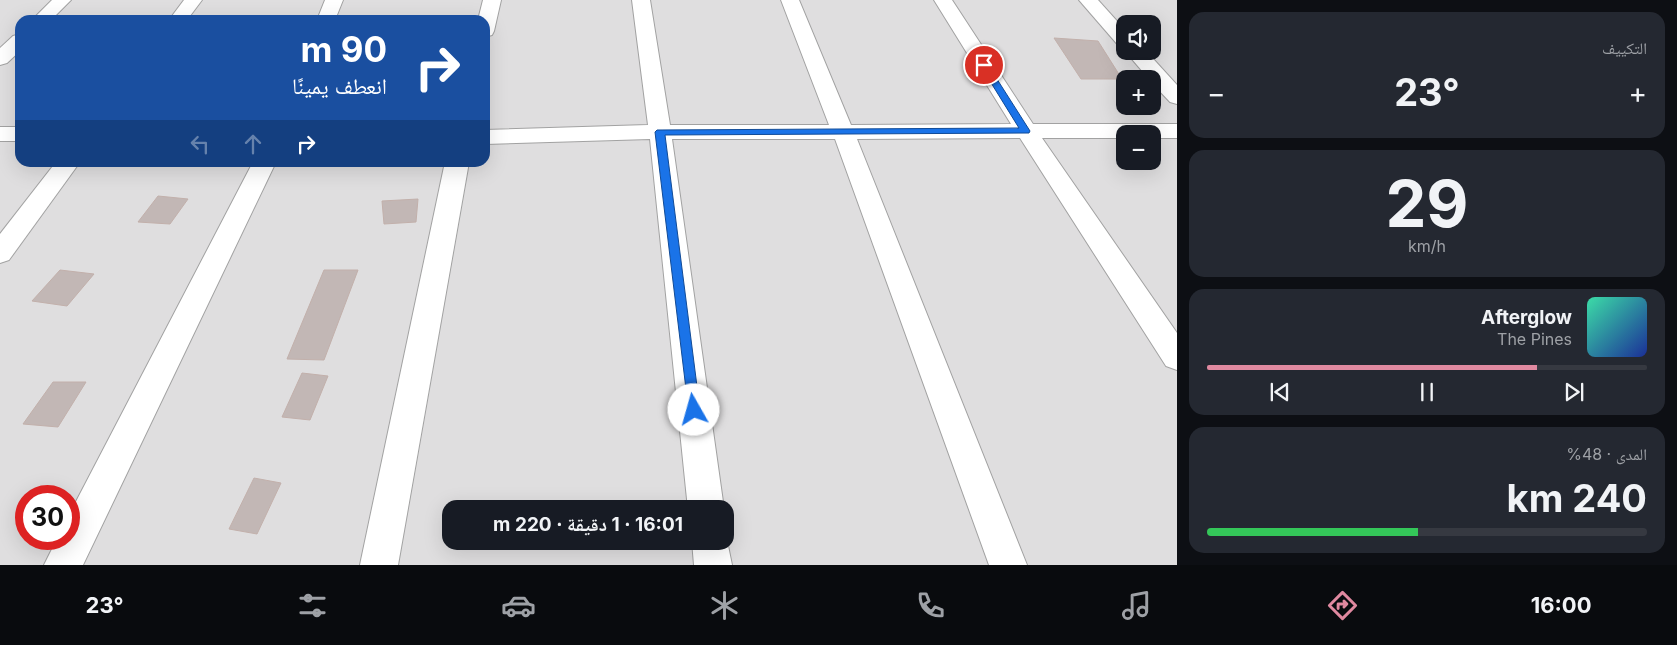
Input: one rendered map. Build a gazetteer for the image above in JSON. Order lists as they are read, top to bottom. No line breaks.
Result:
{"page":{"tile":["التكييف",["29","km/h"],["المدى · 48%","240 km"]],"map_buttons":["+","−"],"turn":["90 m","انعطف يمينًا"],"heat":["−","23°","+"],"song":["Afterglow","The Pines"],"limit":"30","trip":"16:01 · 1 دقيقة · 220 m","tabs":["16:00","23°"]}}
